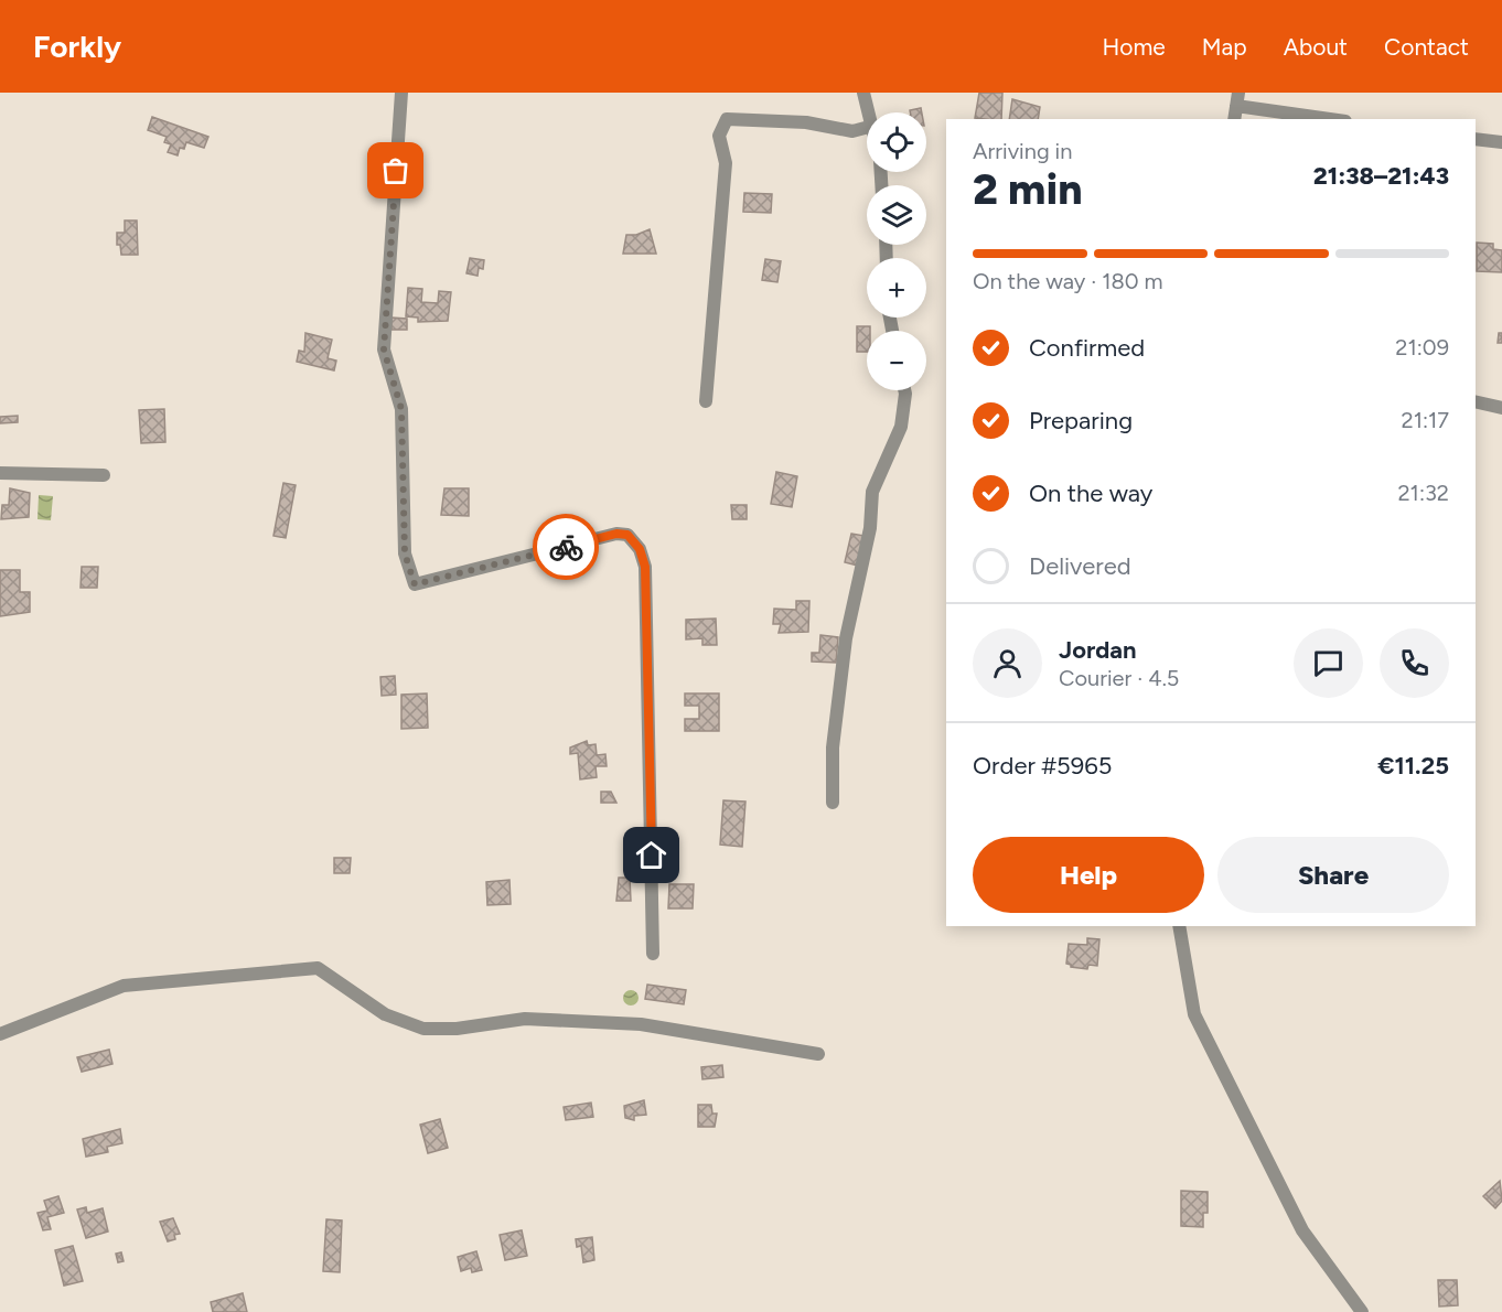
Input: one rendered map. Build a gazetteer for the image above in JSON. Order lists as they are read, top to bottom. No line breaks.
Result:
{"page":{"header":"Forkly","nav":["Home","Map","About","Contact"],"map_buttons":["+","−"],"heading":["2 min","Arriving in","21:38–21:43"],"panel":["Jordan","Courier · 4.5","Order #5965","€11.25"],"bar":"On the way · 180 m","list":[["Confirmed","21:09"],["Preparing","21:17"],["On the way","21:32"],"Delivered"],"buttons":["Help","Share"]}}
